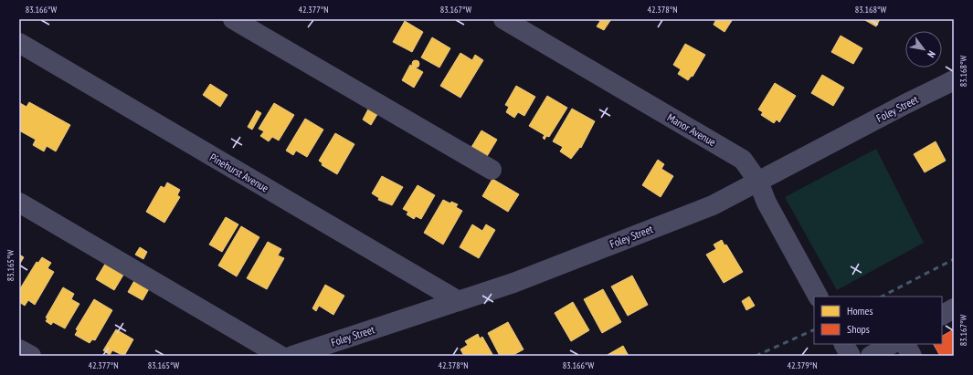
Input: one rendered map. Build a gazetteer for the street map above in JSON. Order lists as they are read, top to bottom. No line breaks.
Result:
{"streets":{"street":["Foley Street","Manor Avenue","Pinehurst Avenue"]},"crossings":[["Foley Street","Manor Avenue"],["Foley Street","Pinehurst Avenue"]],"legend":["Homes","Shops"],"north":"bottom right","coordinates":["83.166°W","42.377°N","83.167°W","42.378°N","83.168°W","83.165°W","42.379°N"]}
